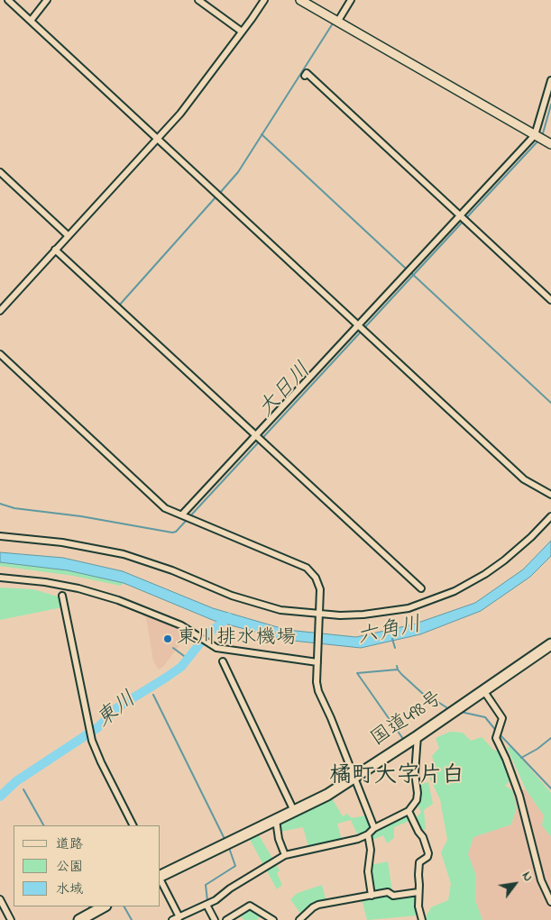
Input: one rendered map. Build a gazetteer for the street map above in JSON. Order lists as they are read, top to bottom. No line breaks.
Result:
{"streets":{"highway":["国道498号"]},"districts":["橘町大字片白"],"water":["大日川","六角川","東川"],"places":["東川排水機場"],"legend":["道路","公園","水域"],"north":"top right"}
